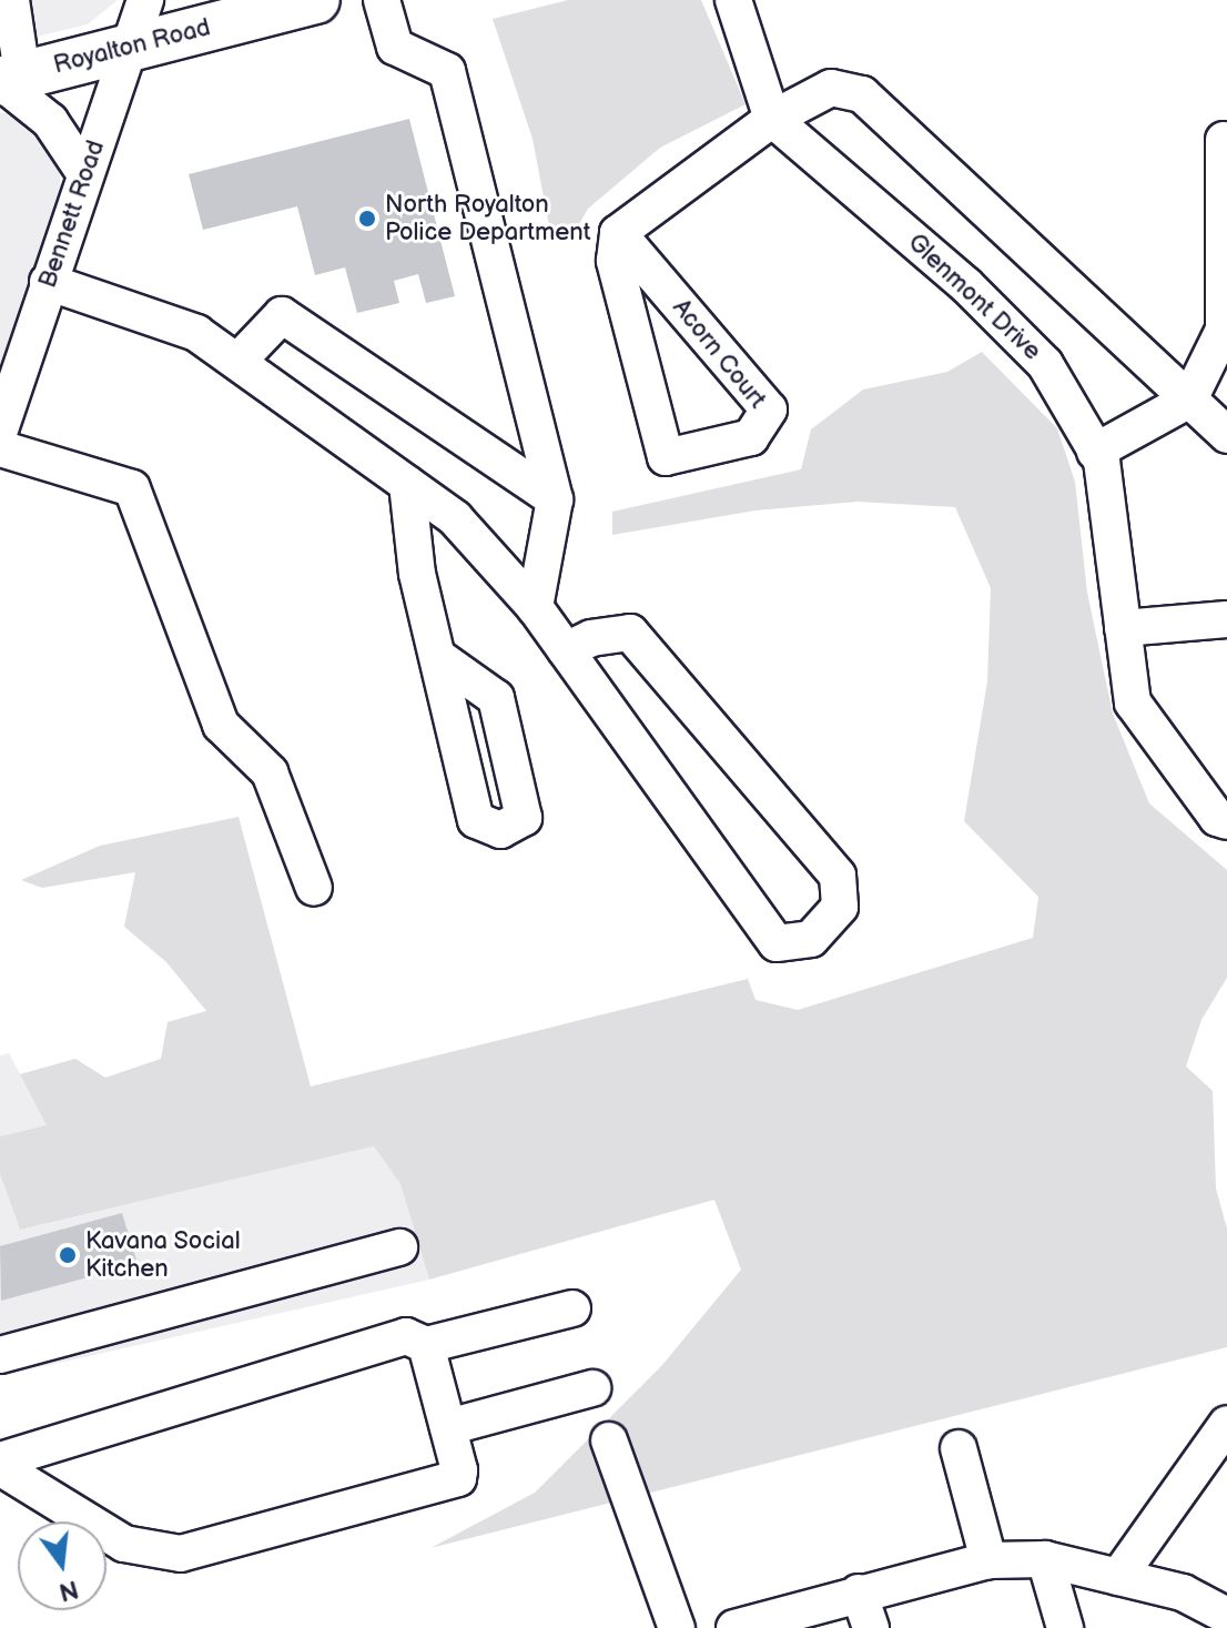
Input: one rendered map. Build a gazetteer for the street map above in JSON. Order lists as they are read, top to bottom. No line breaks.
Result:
{"streets":{"main road":["Royalton Road"],"street":["Bennett Road","Glenmont Drive","Acorn Court"]},"crossings":[["Royalton Road","Bennett Road"]],"places":["North Royalton Police Department","Kavana Social Kitchen"],"north":"bottom"}
